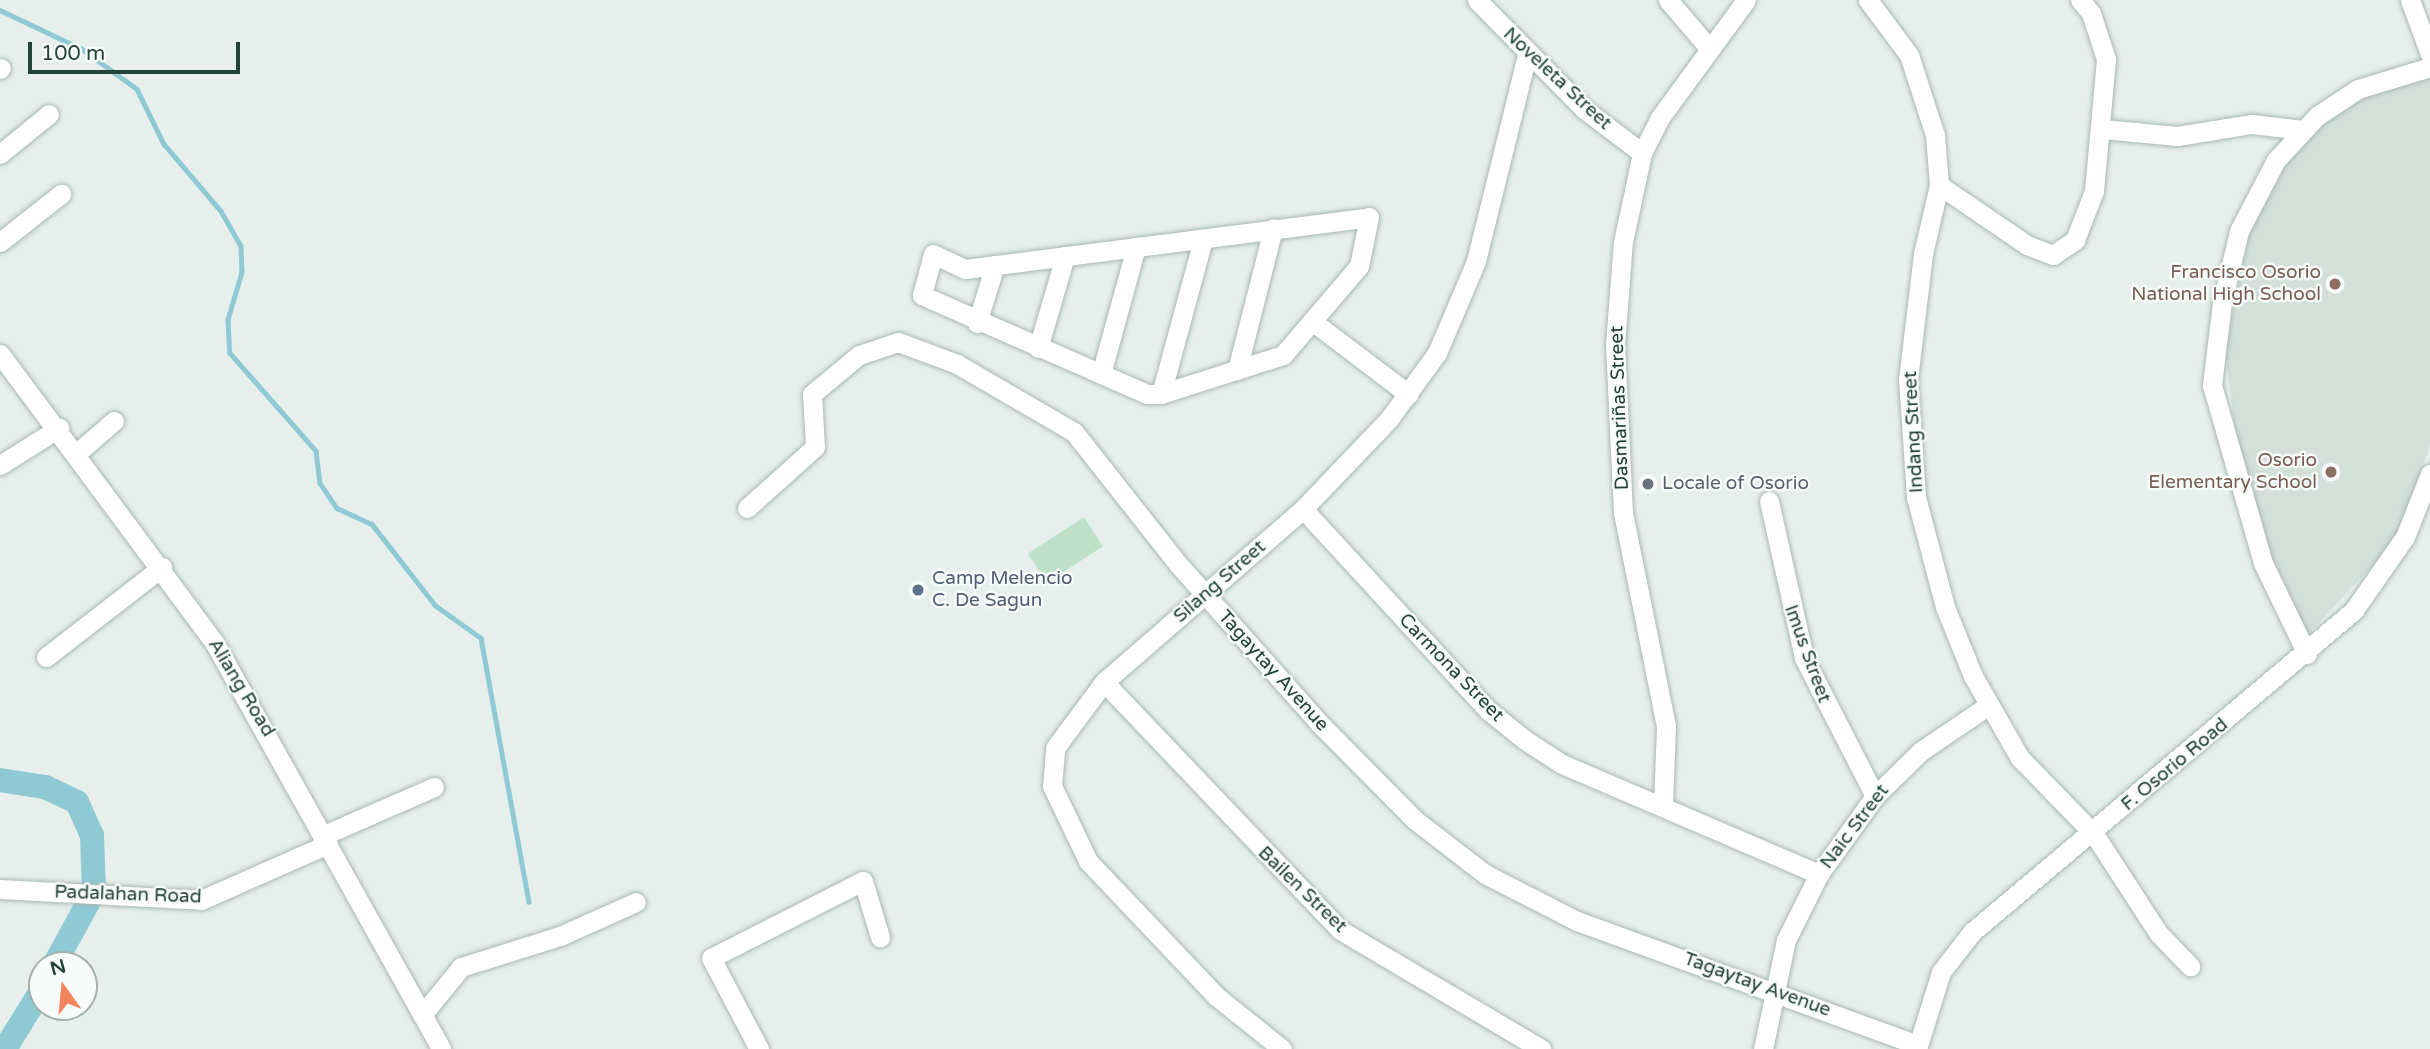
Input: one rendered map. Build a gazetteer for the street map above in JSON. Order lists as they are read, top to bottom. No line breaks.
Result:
{"streets":{"street":["Noveleta Street","Dasmariñas Street","Indang Street","Silang Street","Imus Street","Carmona Street","Tagaytay Avenue","Aliang Road","F. Osorio Road","Naic Street","Bailen Street","Padalahan Road"]},"crossings":[["Noveleta Street","Dasmariñas Street"],["Noveleta Street","Silang Street"],["Dasmariñas Street","Carmona Street"],["Indang Street","F. Osorio Road"],["Indang Street","Naic Street"],["Silang Street","Carmona Street"],["Silang Street","Tagaytay Avenue"],["Silang Street","Bailen Street"],["Imus Street","Naic Street"],["Carmona Street","Naic Street"],["Tagaytay Avenue","F. Osorio Road"],["Tagaytay Avenue","Naic Street"],["Aliang Road","Padalahan Road"]],"places":["Francisco Osorio National High School","Osorio Elementary School","Locale of Osorio","Camp Melencio C. De Sagun"],"scale_bar":"100 m","north":"top"}
